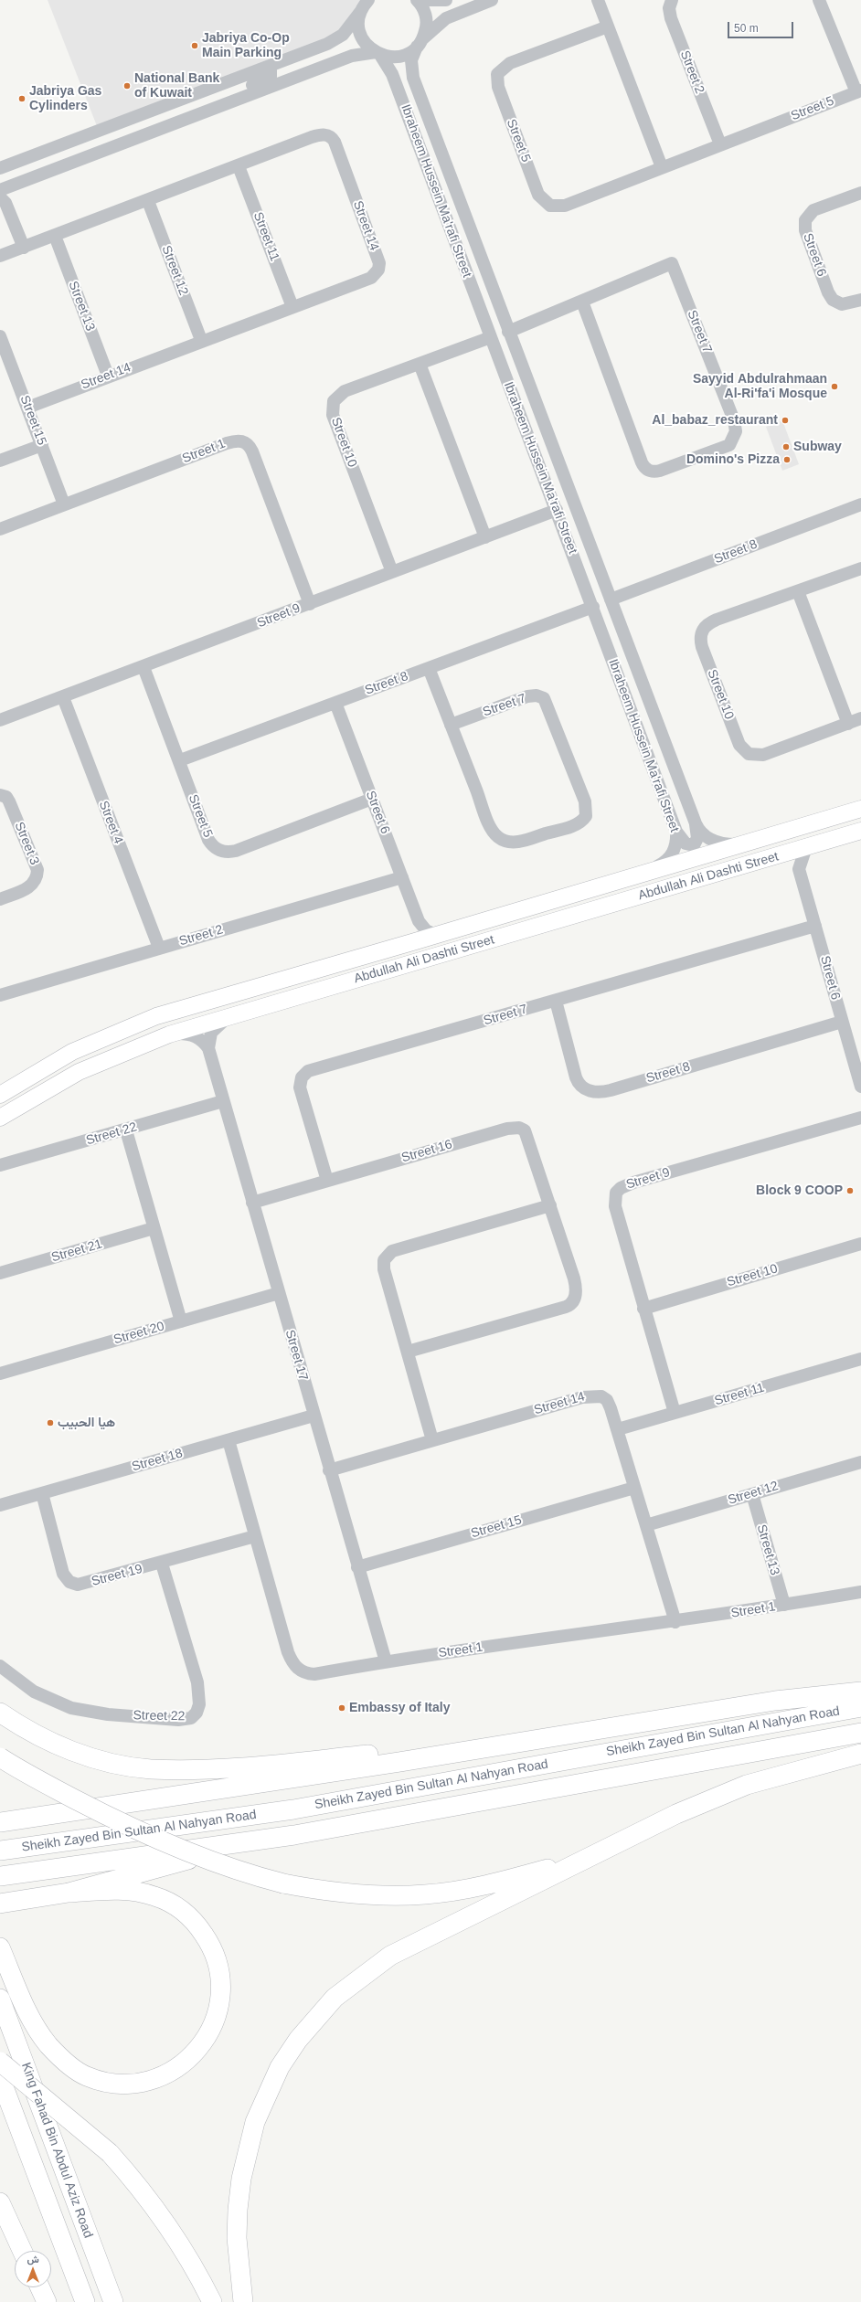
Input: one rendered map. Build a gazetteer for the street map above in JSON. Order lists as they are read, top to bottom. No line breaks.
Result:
{"streets":{"highway":["Sheikh Zayed Bin Sultan Al Nahyan Road","King Fahad Bin Abdul Aziz Road"],"main road":["Abdullah Ali Dashti Street"],"street":["Street 2","Street 5","Ibraheem Hussein Ma'rafi Street","Street 14","Street 11","Street 6","Street 12","Street 13","Street 7","Street 15","Street 10","Street 1","Street 8","Street 9","Street 4","Street 3","Street 22","Street 16","Street 21","Street 20","Street 17","Street 18","Street 19"]},"crossings":[["Street 2","Street 5"],["Street 2","Street 6"],["Street 2","Street 4"],["Street 5","Street 6"],["Street 5","Street 8"],["Street 5","Street 9"],["Ibraheem Hussein Ma'rafi Street","Street 7"],["Ibraheem Hussein Ma'rafi Street","Street 10"],["Ibraheem Hussein Ma'rafi Street","Street 8"],["Ibraheem Hussein Ma'rafi Street","Street 9"],["Ibraheem Hussein Ma'rafi Street","Abdullah Ali Dashti Street"],["Street 14","Street 11"],["Street 14","Street 12"],["Street 14","Street 13"],["Street 14","Street 15"],["Street 14","Street 1"],["Street 14","Street 17"],["Street 11","Street 9"],["Street 6","Street 7"],["Street 6","Street 8"],["Street 6","Abdullah Ali Dashti Street"],["Street 12","Street 13"],["Street 13","Street 1"],["Street 7","Street 8"],["Street 7","Street 16"],["Street 15","Street 1"],["Street 15","Street 17"],["Street 10","Street 9"],["Street 1","Street 9"],["Street 1","Street 17"],["Street 1","Street 18"],["Street 1","Street 19"],["Street 9","Street 4"],["Abdullah Ali Dashti Street","Street 17"],["Street 22","Street 17"],["Street 22","Street 19"],["Street 16","Street 17"],["Street 20","Street 17"],["Street 17","Street 18"],["Street 18","Street 19"]],"places":["Jabriya Co-Op Main Parking","National Bank of Kuwait","Jabriya Gas Cylinders","Sayyid Abdulrahmaan Al-Ri'fa'i Mosque","Al_babaz_restaurant","Subway","Domino's Pizza","Block 9 COOP","هيا الحبيب","Embassy of Italy"],"scale_bar":"50 m","north":"top"}
